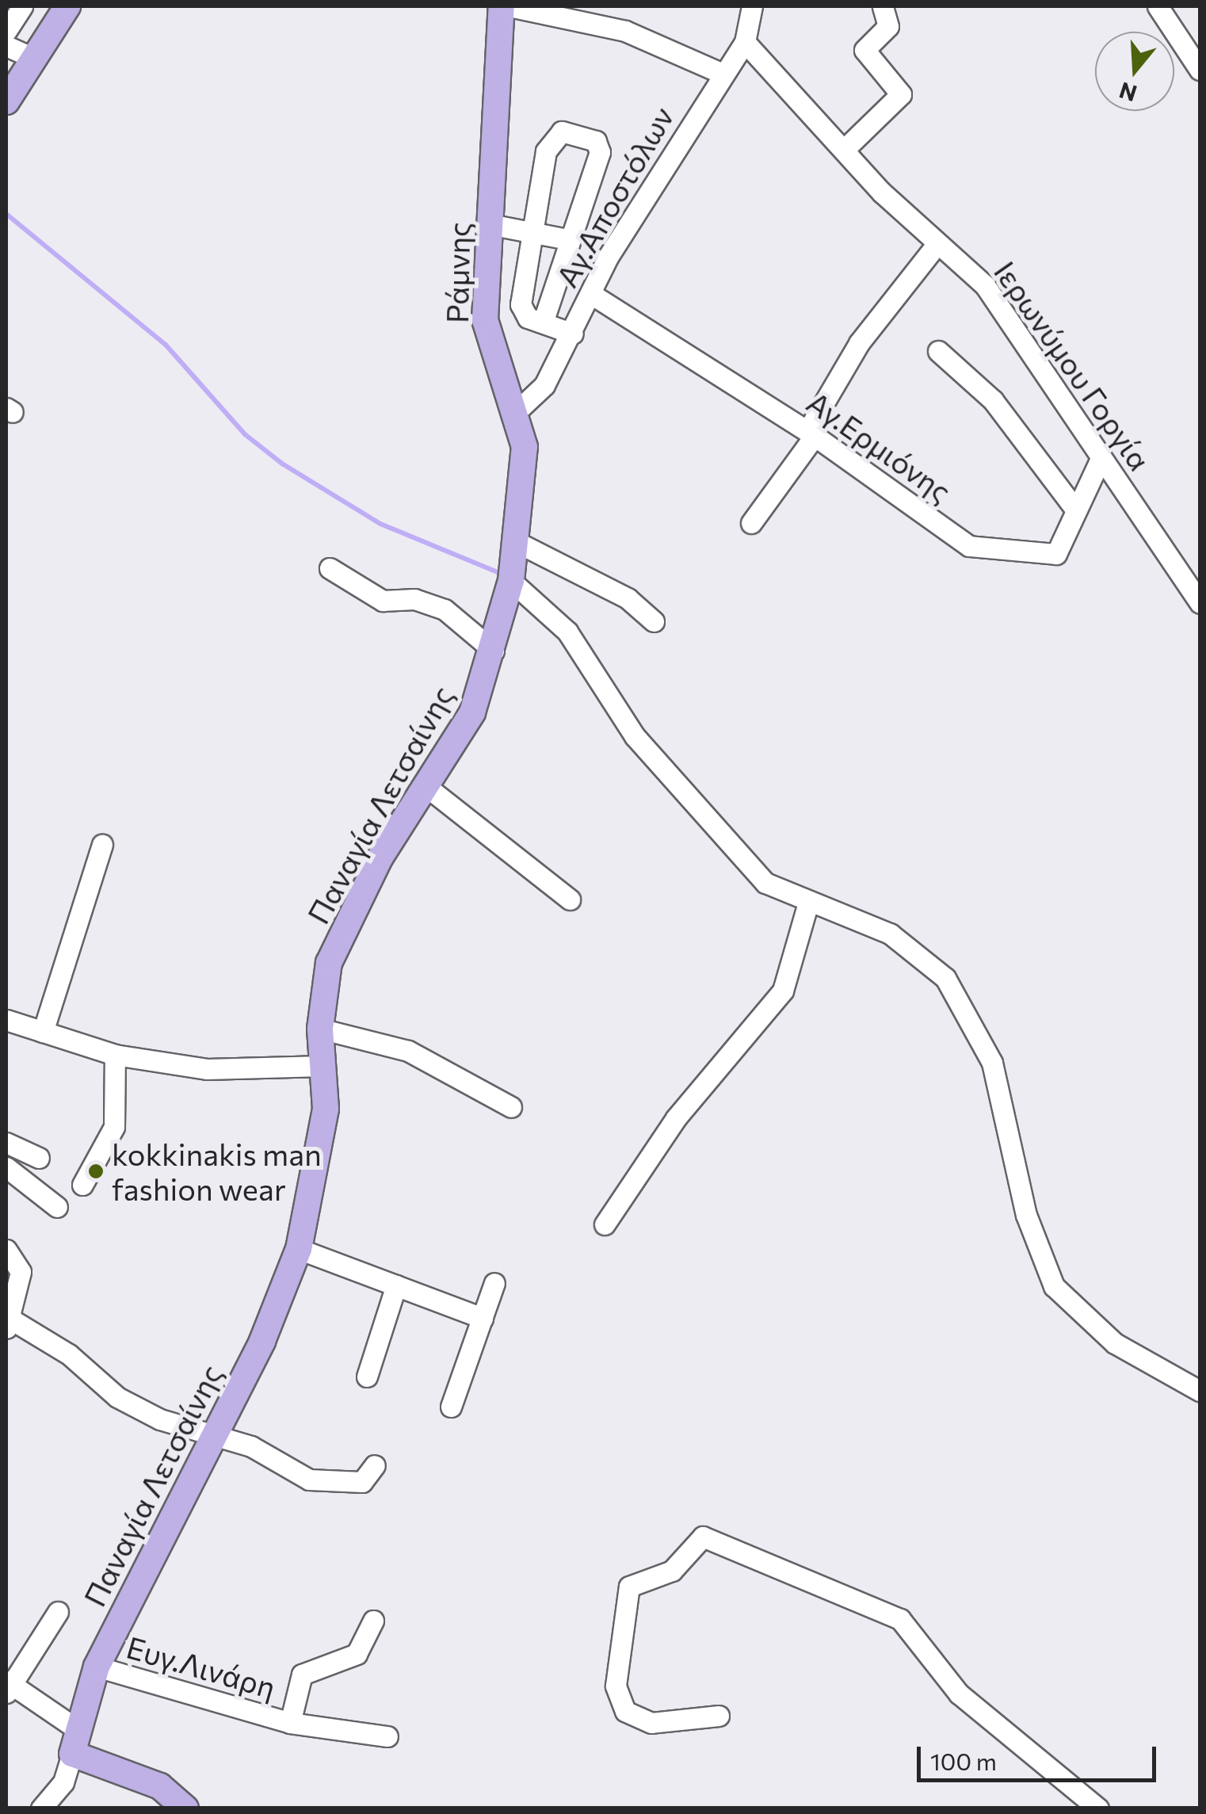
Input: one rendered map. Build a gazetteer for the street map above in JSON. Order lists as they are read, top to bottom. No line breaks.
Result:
{"streets":{"main road":["Ράμνης","Παναγία Λετσαίνης"],"street":["Αγ.Αποστόλων","Ιερωνύμου Γοργία","Αγ.Ερμιόνης","Ευγ.Λινάρη"]},"crossings":[["Αγ.Αποστόλων","Ράμνης"],["Αγ.Αποστόλων","Ιερωνύμου Γοργία"],["Αγ.Αποστόλων","Αγ.Ερμιόνης"],["Ράμνης","Παναγία Λετσαίνης"],["Ιερωνύμου Γοργία","Αγ.Ερμιόνης"],["Παναγία Λετσαίνης","Ευγ.Λινάρη"]],"places":["kokkinakis man fashion wear"],"scale_bar":"100 m","north":"bottom"}
